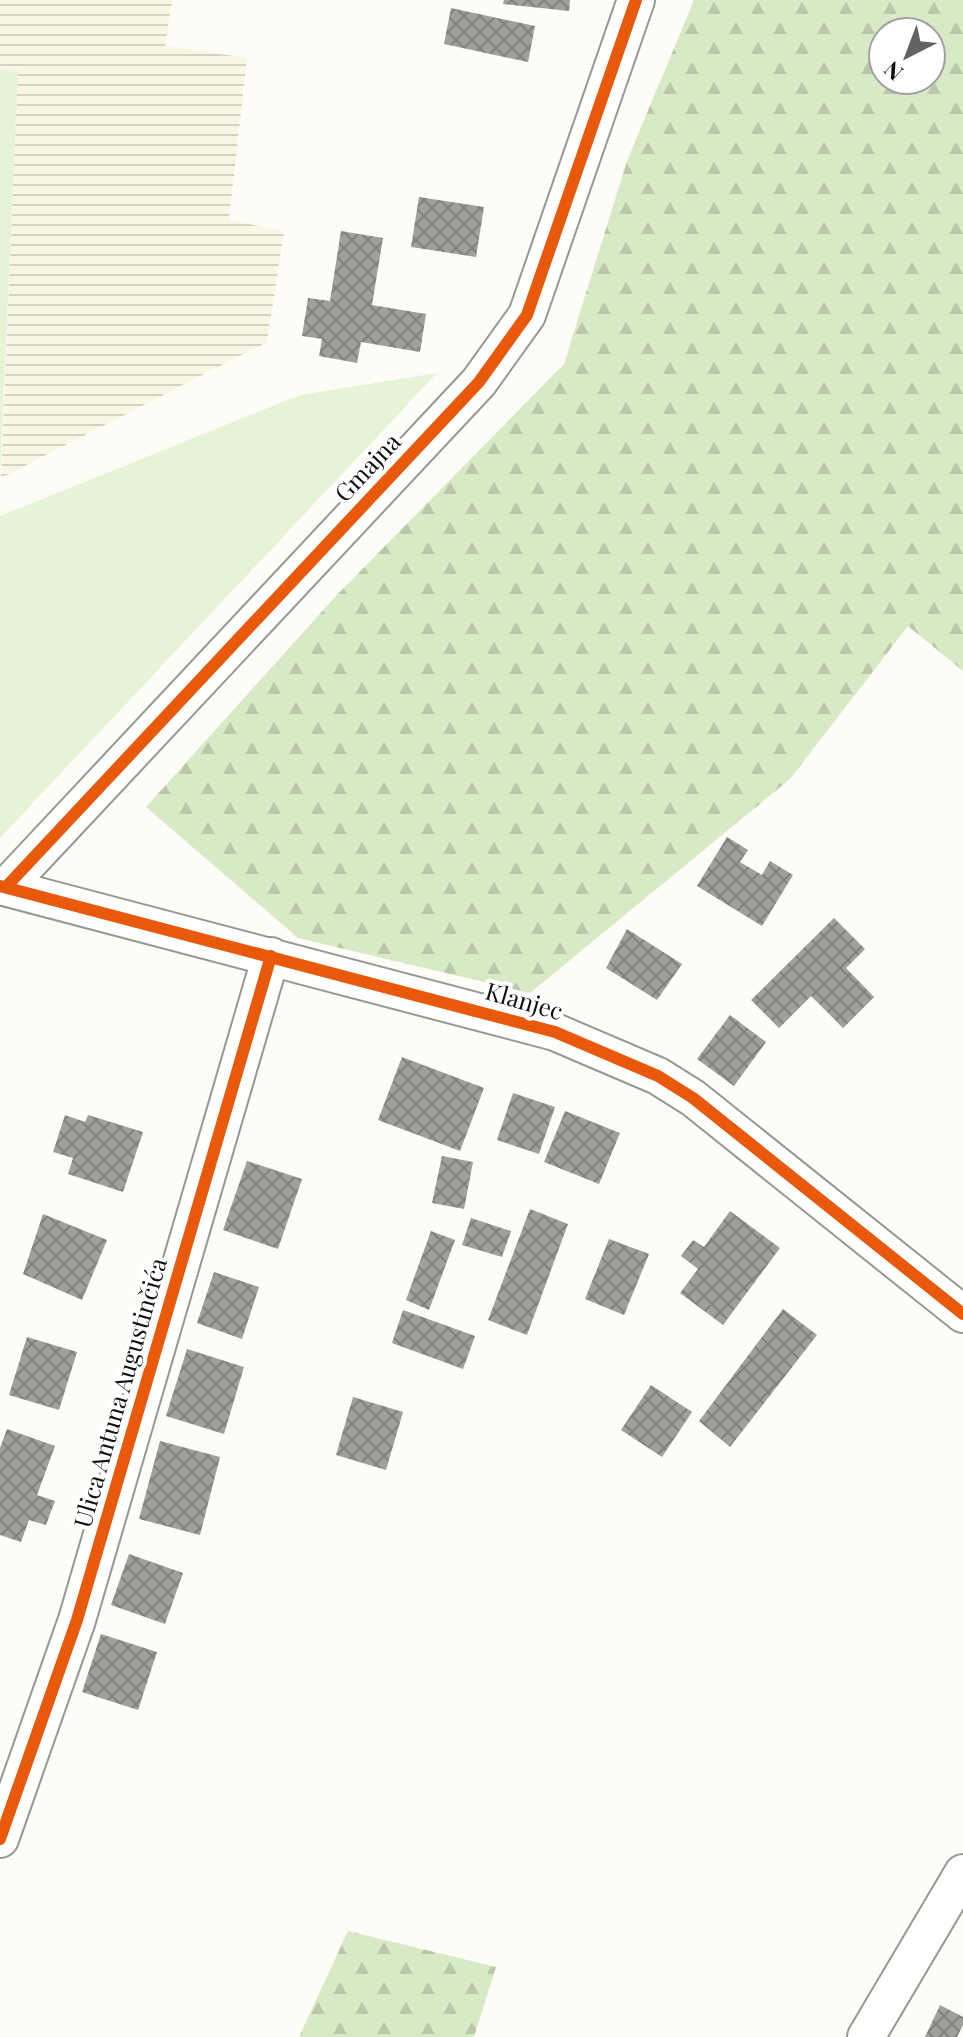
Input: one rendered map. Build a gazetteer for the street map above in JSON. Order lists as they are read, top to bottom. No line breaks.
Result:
{"streets":{"street":["Gmajna","Klanjec","Ulica Antuna Augustinčića"]},"crossings":[["Gmajna","Klanjec"],["Klanjec","Ulica Antuna Augustinčića"]],"north":"bottom left"}
